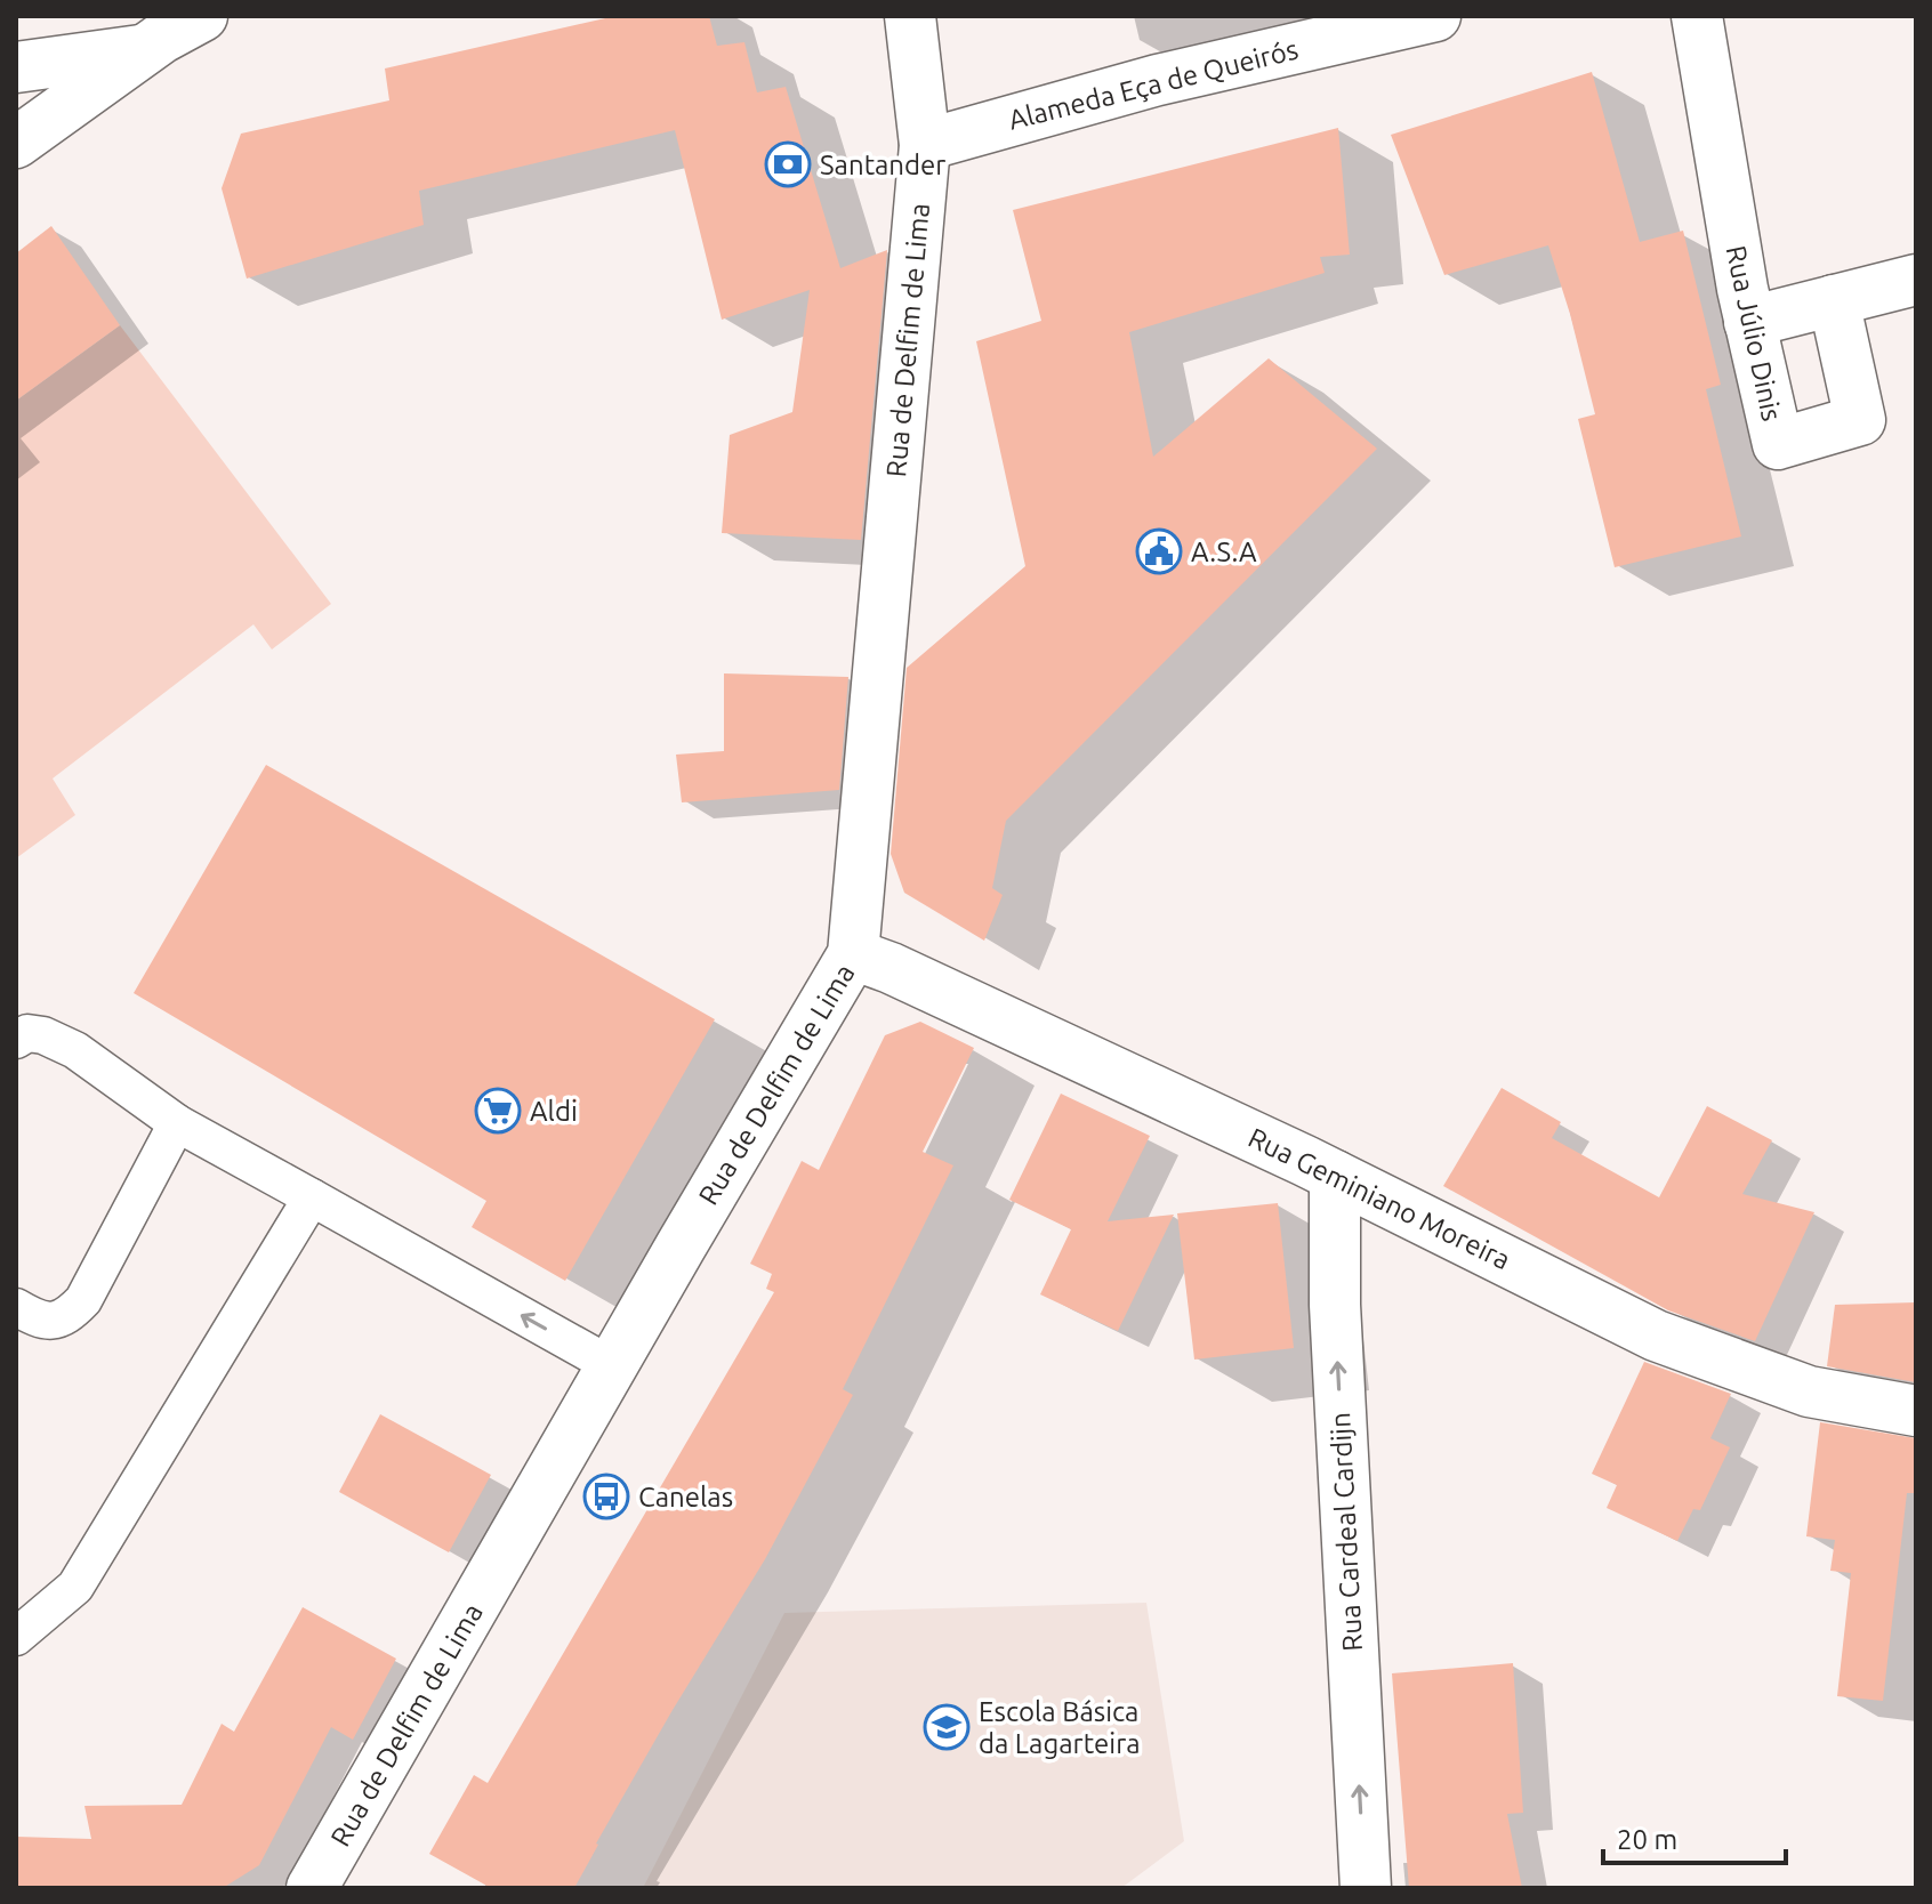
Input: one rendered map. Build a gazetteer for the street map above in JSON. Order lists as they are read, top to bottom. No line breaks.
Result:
{"streets":{"street":["Alameda Eça de Queirós","Rua Júlio Dinis","Rua de Delfim de Lima","Rua Geminiano Moreira","Rua Cardeal Cardijn"]},"crossings":[["Alameda Eça de Queirós","Rua de Delfim de Lima"],["Rua de Delfim de Lima","Rua Geminiano Moreira"],["Rua Geminiano Moreira","Rua Cardeal Cardijn"]],"one_way":["Rua Cardeal Cardijn"],"places":{"bank":["Santander"],"public building":["A.S.A"],"supermarket":["Aldi"],"bus stop":["Canelas"],"school or university":["Escola Básica da Lagarteira"]},"scale_bar":"20 m"}
